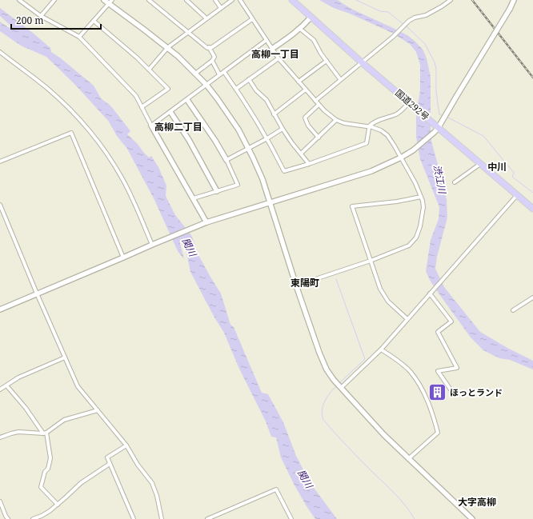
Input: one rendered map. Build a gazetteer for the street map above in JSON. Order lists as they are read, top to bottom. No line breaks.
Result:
{"streets":{"highway":["国道292号"]},"districts":["高柳一丁目","高柳二丁目","中川","東陽町","大字高柳"],"water":["渋江川","関川"],"places":{"building":["ほっとランド"]},"scale_bar":"200 m"}
